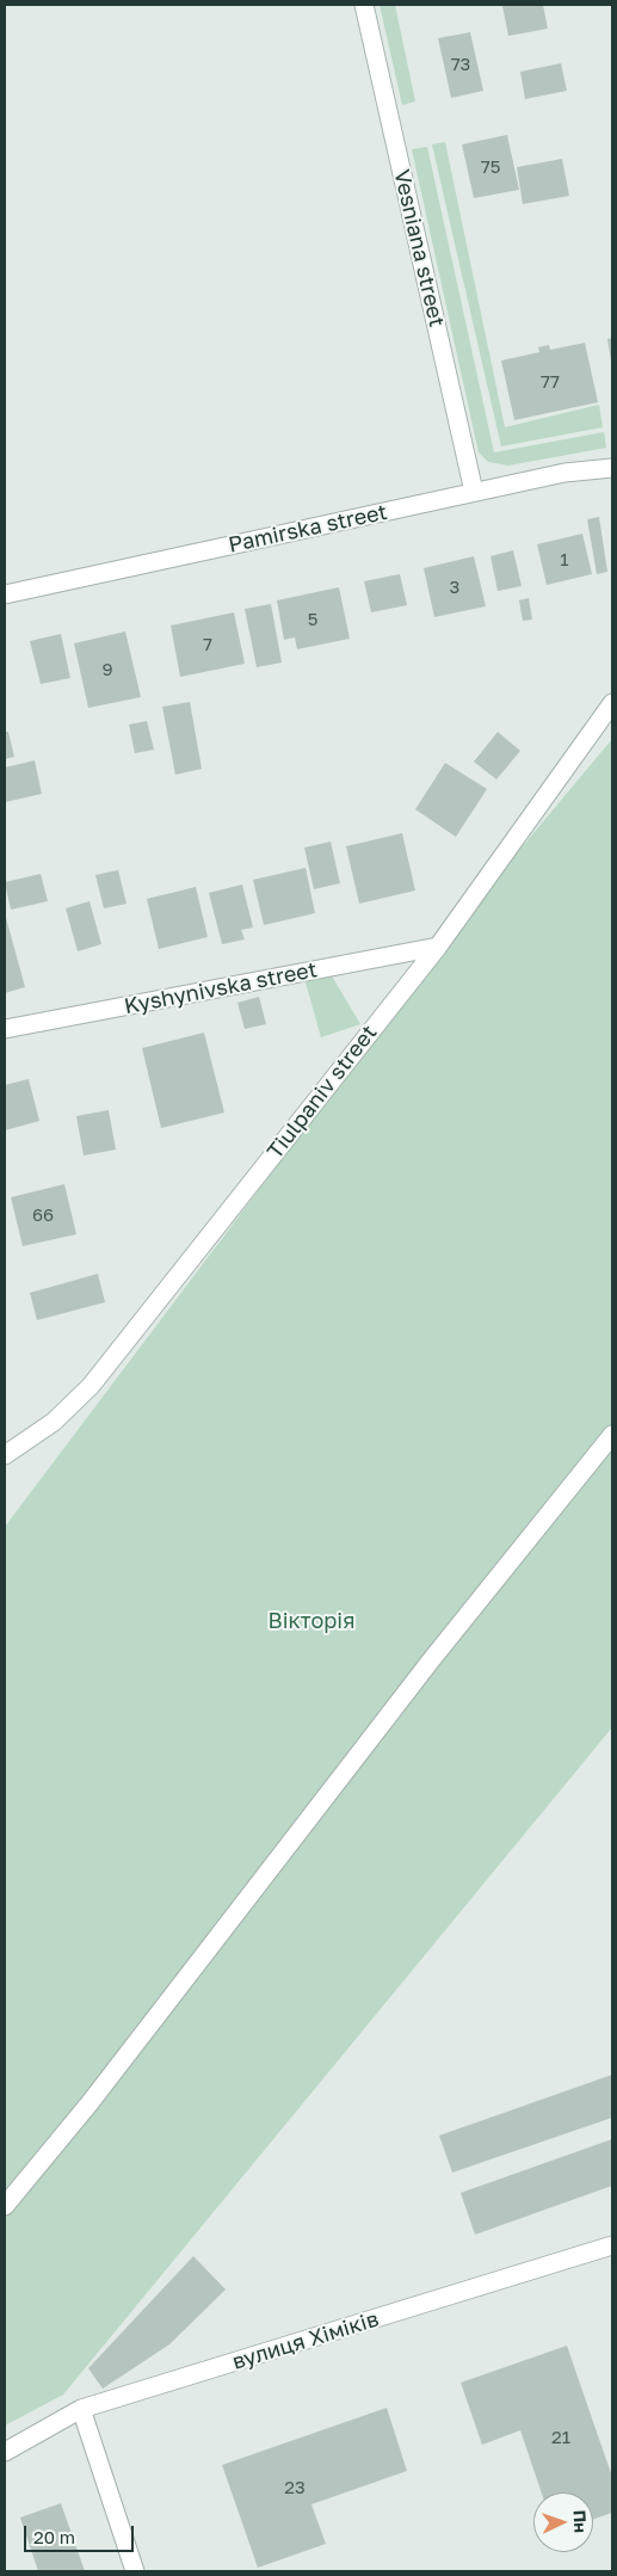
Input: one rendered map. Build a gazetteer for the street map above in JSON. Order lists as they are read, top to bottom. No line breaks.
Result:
{"streets":{"street":["Vesniana street","Pamirska street","Kyshynivska street","Tiulpaniv street","вулиця Хіміків"]},"crossings":[["Vesniana street","Pamirska street"],["Kyshynivska street","Tiulpaniv street"]],"parks":["Вікторія"],"house_numbers":["73","75","77","1","3","5","7","9","66","21","23"],"scale_bar":"20 m","north":"right"}
